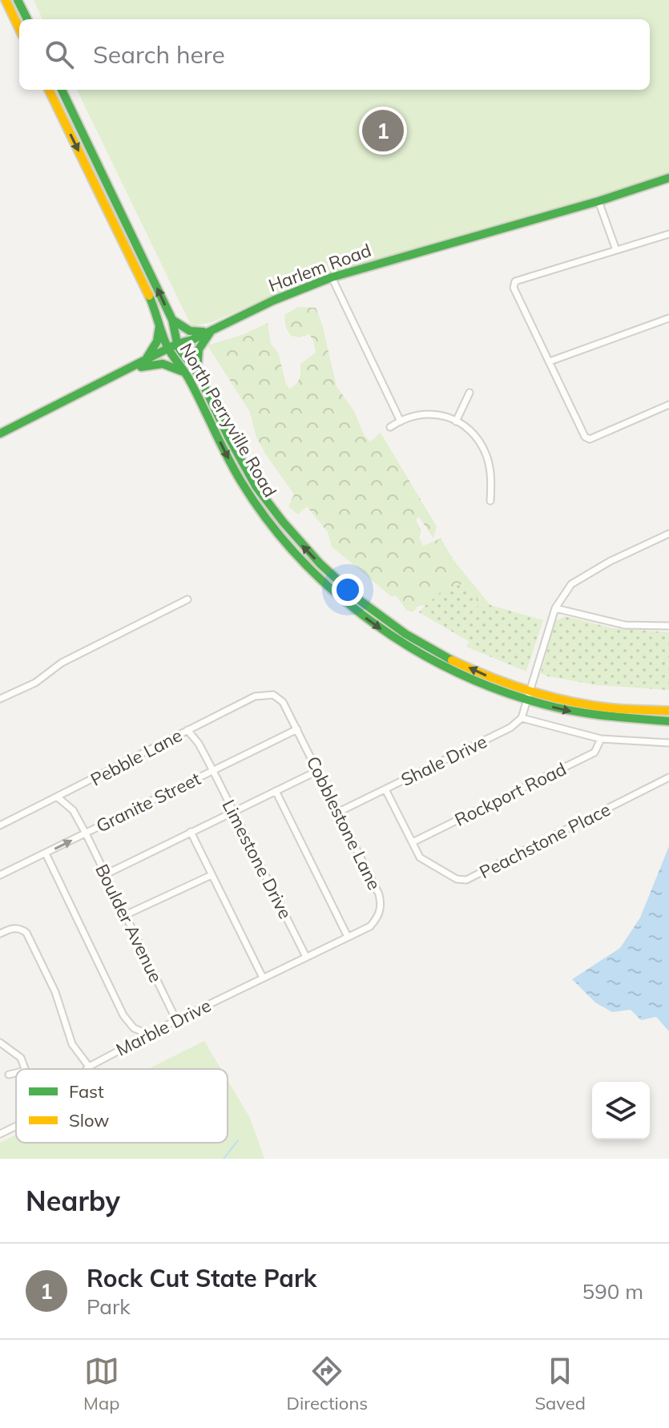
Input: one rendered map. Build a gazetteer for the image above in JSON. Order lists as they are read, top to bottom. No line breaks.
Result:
{"streets":{"main road":["Harlem Road","North Perryville Road"],"street":["Pebble Lane","Shale Drive","Rockport Road","Granite Street","Cobblestone Lane","Peachstone Place","Limestone Drive","Boulder Avenue","Marble Drive"]},"crossings":[["Harlem Road","North Perryville Road"],["Pebble Lane","Cobblestone Lane"],["Pebble Lane","Limestone Drive"],["Pebble Lane","Boulder Avenue"],["Shale Drive","Cobblestone Lane"],["Shale Drive","Peachstone Place"],["Rockport Road","Peachstone Place"],["Granite Street","Cobblestone Lane"],["Granite Street","Limestone Drive"],["Granite Street","Boulder Avenue"],["Cobblestone Lane","Limestone Drive"],["Cobblestone Lane","Marble Drive"],["Limestone Drive","Marble Drive"],["Boulder Avenue","Marble Drive"]],"legend":["Fast","Slow"],"page":{"search":"Search here","pins":"1","heading":"Nearby","list":[{"mark":"1","name":"Rock Cut State Park","note":"Park","value":"590 m"}],"nav":["Map","Directions","Saved"]}}
